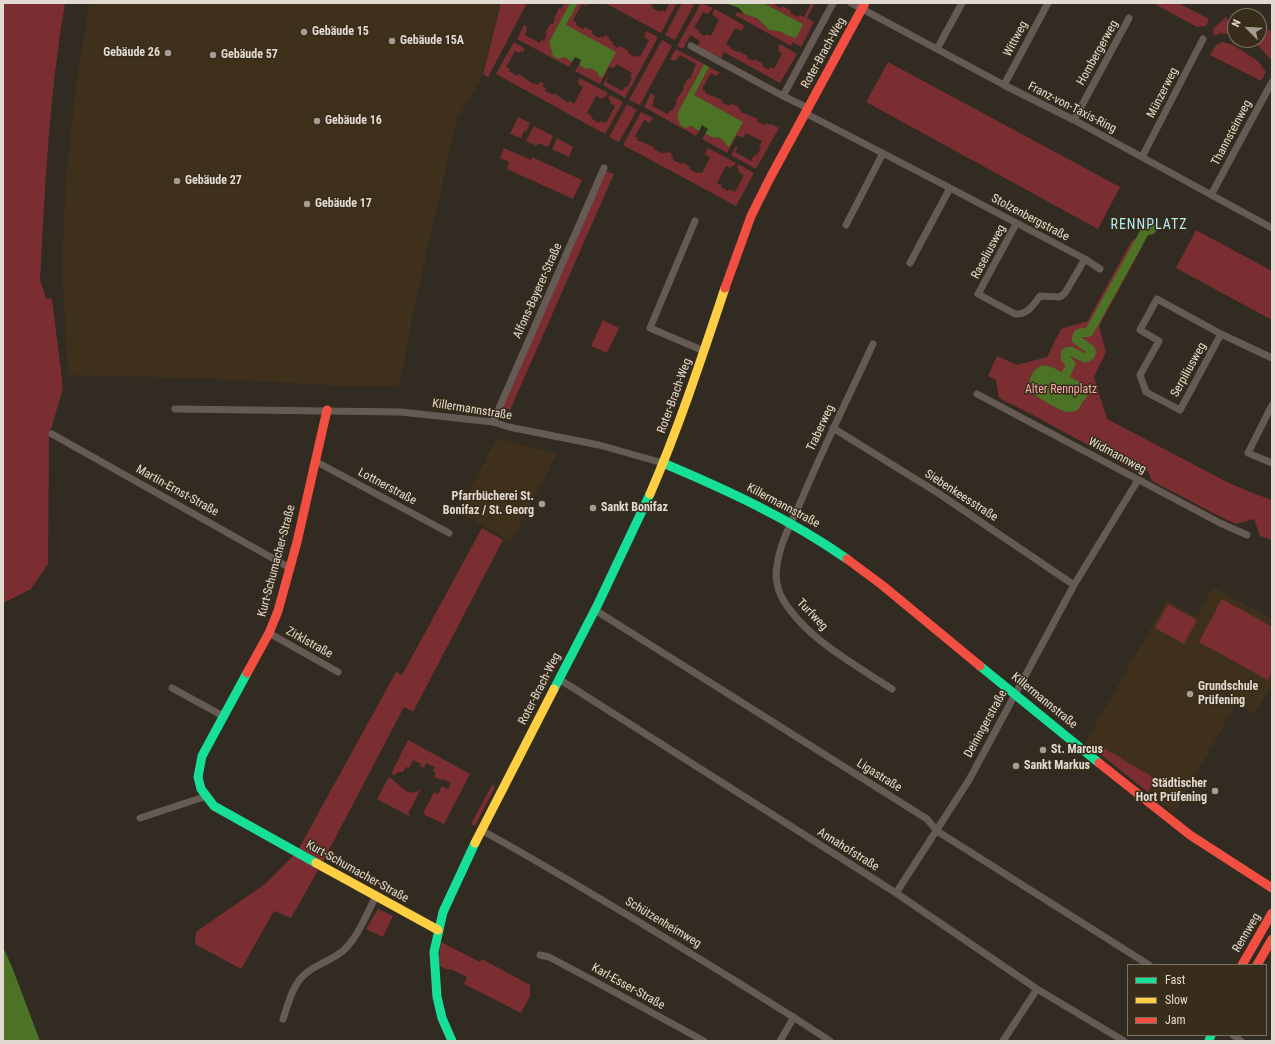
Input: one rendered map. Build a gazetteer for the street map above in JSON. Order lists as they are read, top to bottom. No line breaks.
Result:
{"streets":{"street":["Wittweg","Roter-Brach-Weg","Hombergerweg","Münzerweg","Franz-von-Taxis-Ring","Thannsteinweg","Stolzenbergstraße","Raseliusweg","Alfons-Bayerer-Straße","Serpiliusweg","Killermannstraße","Traberweg","Widmannweg","Lottnerstraße","Martin-Ernst-Straße","Siebenkeesstraße","Kurt-Schumacher-Straße","Turfweg","Zirklstraße","Deiningerstraße","Ligastraße","Annahofstraße","Schützenheimweg","Rennweg","Karl-Esser-Straße"]},"crossings":[["Wittweg","Franz-von-Taxis-Ring"],["Roter-Brach-Weg","Franz-von-Taxis-Ring"],["Roter-Brach-Weg","Stolzenbergstraße"],["Roter-Brach-Weg","Killermannstraße"],["Roter-Brach-Weg","Kurt-Schumacher-Straße"],["Roter-Brach-Weg","Ligastraße"],["Roter-Brach-Weg","Annahofstraße"],["Roter-Brach-Weg","Schützenheimweg"],["Hombergerweg","Franz-von-Taxis-Ring"],["Münzerweg","Franz-von-Taxis-Ring"],["Franz-von-Taxis-Ring","Thannsteinweg"],["Stolzenbergstraße","Raseliusweg"],["Alfons-Bayerer-Straße","Killermannstraße"],["Killermannstraße","Traberweg"],["Killermannstraße","Kurt-Schumacher-Straße"],["Killermannstraße","Turfweg"],["Killermannstraße","Deiningerstraße"],["Traberweg","Siebenkeesstraße"],["Traberweg","Turfweg"],["Widmannweg","Deiningerstraße"],["Lottnerstraße","Kurt-Schumacher-Straße"],["Martin-Ernst-Straße","Kurt-Schumacher-Straße"],["Siebenkeesstraße","Deiningerstraße"],["Kurt-Schumacher-Straße","Zirklstraße"],["Deiningerstraße","Ligastraße"],["Deiningerstraße","Annahofstraße"]],"districts":["RENNPLATZ"],"parks":["Alter Rennplatz"],"places":["Gebäude 15","Gebäude 15A","Gebäude 26","Gebäude 57","Gebäude 16","Gebäude 27","Gebäude 17","Pfarrbücherei St. Bonifaz / St. Georg","Sankt Bonifaz","Grundschule Prüfening","St. Marcus","Sankt Markus","Städtischer Hort Prüfening"],"legend":["Fast","Slow","Jam"],"north":"top left"}
